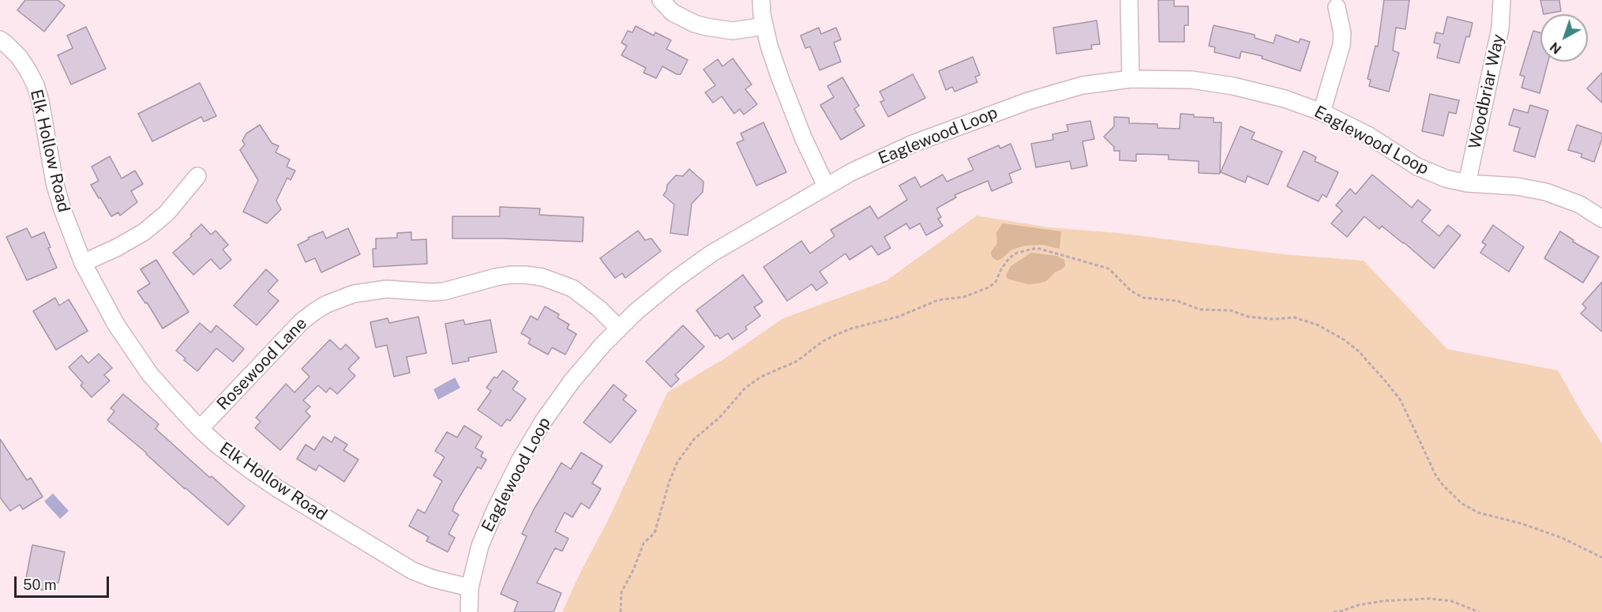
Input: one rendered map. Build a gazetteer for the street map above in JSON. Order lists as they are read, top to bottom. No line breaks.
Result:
{"streets":{"street":["Woodbriar Way","Eaglewood Loop","Elk Hollow Road","Rosewood Lane"]},"crossings":[["Woodbriar Way","Eaglewood Loop"],["Eaglewood Loop","Elk Hollow Road"],["Eaglewood Loop","Rosewood Lane"],["Elk Hollow Road","Rosewood Lane"]],"scale_bar":"50 m","north":"bottom left"}
